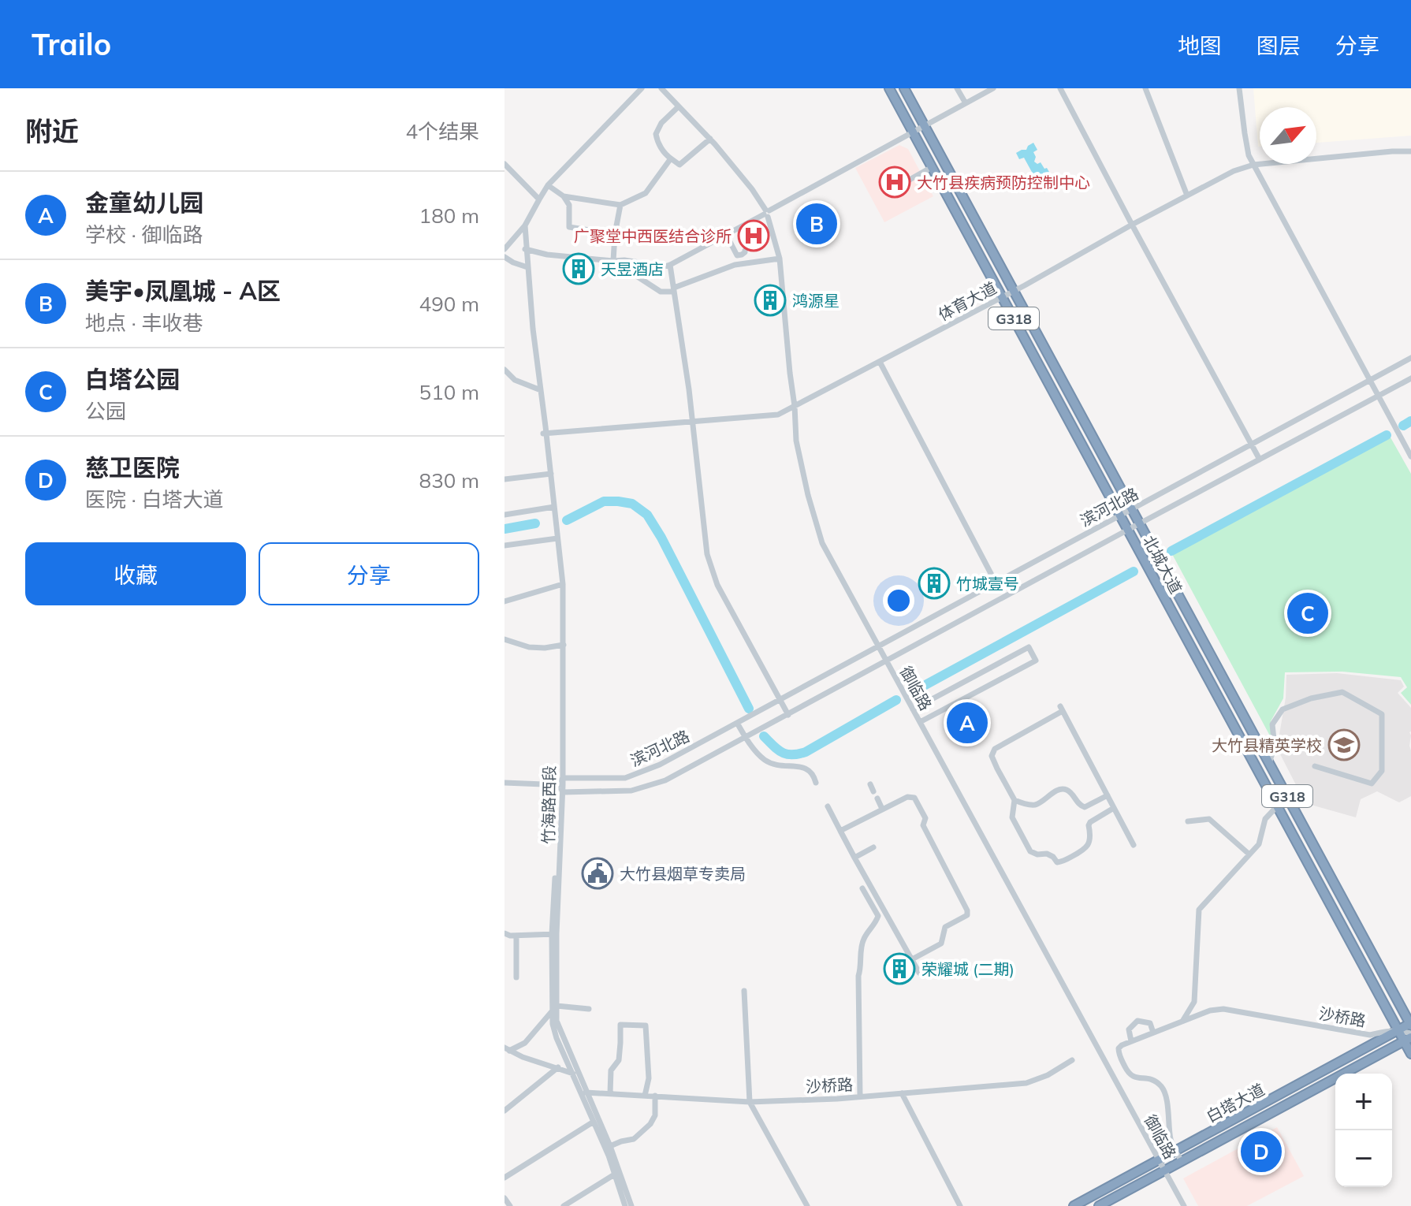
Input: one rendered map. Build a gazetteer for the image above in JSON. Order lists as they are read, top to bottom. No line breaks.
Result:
{"streets":{"highway":["G318","北城大道","白塔大道"],"street":["体育大道","滨河北路","御临路","竹海路西段","沙桥路"]},"crossings":[["体育大道","北城大道"],["体育大道","御临路"],["体育大道","竹海路西段"],["滨河北路","北城大道"],["滨河北路","御临路"],["滨河北路","竹海路西段"],["北城大道","沙桥路"],["北城大道","白塔大道"],["御临路","白塔大道"],["竹海路西段","沙桥路"],["沙桥路","白塔大道"]],"places":{"hospital":["大竹县疾病预防控制中心","广聚堂中西医结合诊所"],"building":["天昱酒店","鸿源星","竹城壹号","荣耀城 (二期)"],"school or university":["大竹县精英学校"],"public building":["大竹县烟草专卖局"]},"north":"top right","page":{"header":"Trailo","nav":["地图","图层","分享"],"heading":["附近","4个结果"],"list":[{"mark":"A","name":"金童幼儿园","note":"学校 · 御临路","value":"180 m"},{"mark":"B","name":"美宇•凤凰城 - A区","note":"地点 · 丰收巷","value":"490 m"},{"mark":"C","name":"白塔公园","note":"公园","value":"510 m"},{"mark":"D","name":"慈卫医院","note":"医院 · 白塔大道","value":"830 m"}],"pins":["B","C","A","D"],"buttons":["收藏","分享"],"map_buttons":["+","−"]}}
